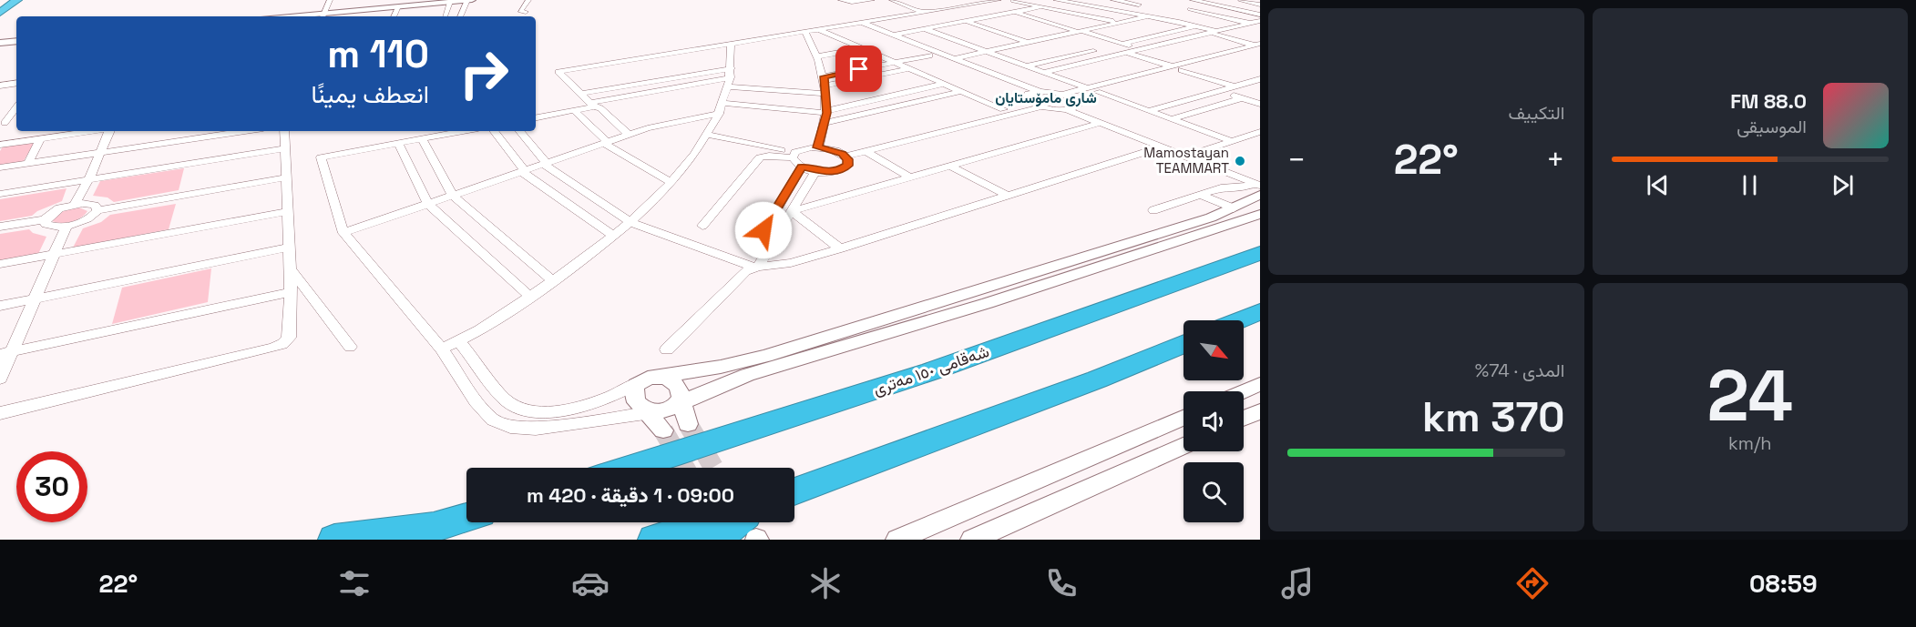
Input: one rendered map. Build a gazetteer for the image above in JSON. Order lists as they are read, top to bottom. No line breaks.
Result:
{"streets":{"highway":["شەقامی ١٥٠ مەتری"]},"districts":["شاری مامۆستایان"],"places":["Mamostayan TEAMMART"],"north":"bottom right","page":{"tile":["التكييف",["24","km/h"],["المدى · 74%","370 km"]],"turn":["110 m","انعطف يمينًا"],"song":["88.0 FM","الموسيقى"],"heat":["−","22°","+"],"limit":"30","trip":"09:00 · 1 دقيقة · 420 m","tabs":["08:59","22°"]}}
